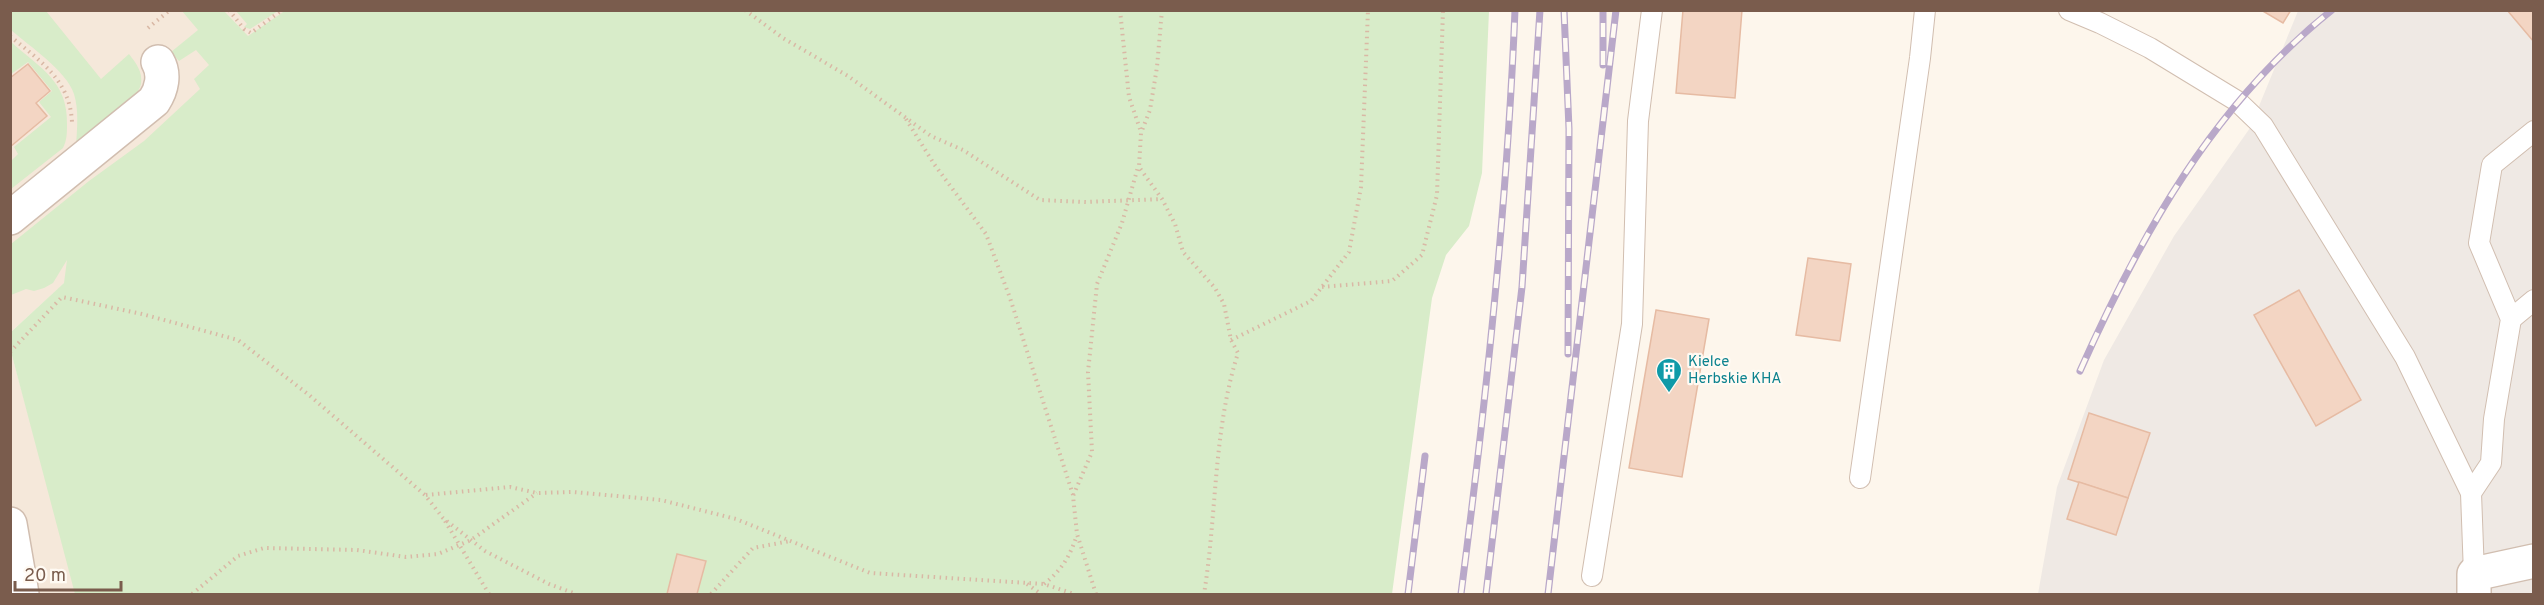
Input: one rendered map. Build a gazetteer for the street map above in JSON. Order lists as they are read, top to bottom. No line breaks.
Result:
{"places":{"building":["Kielce Herbskie KHA"]},"scale_bar":"20 m"}
